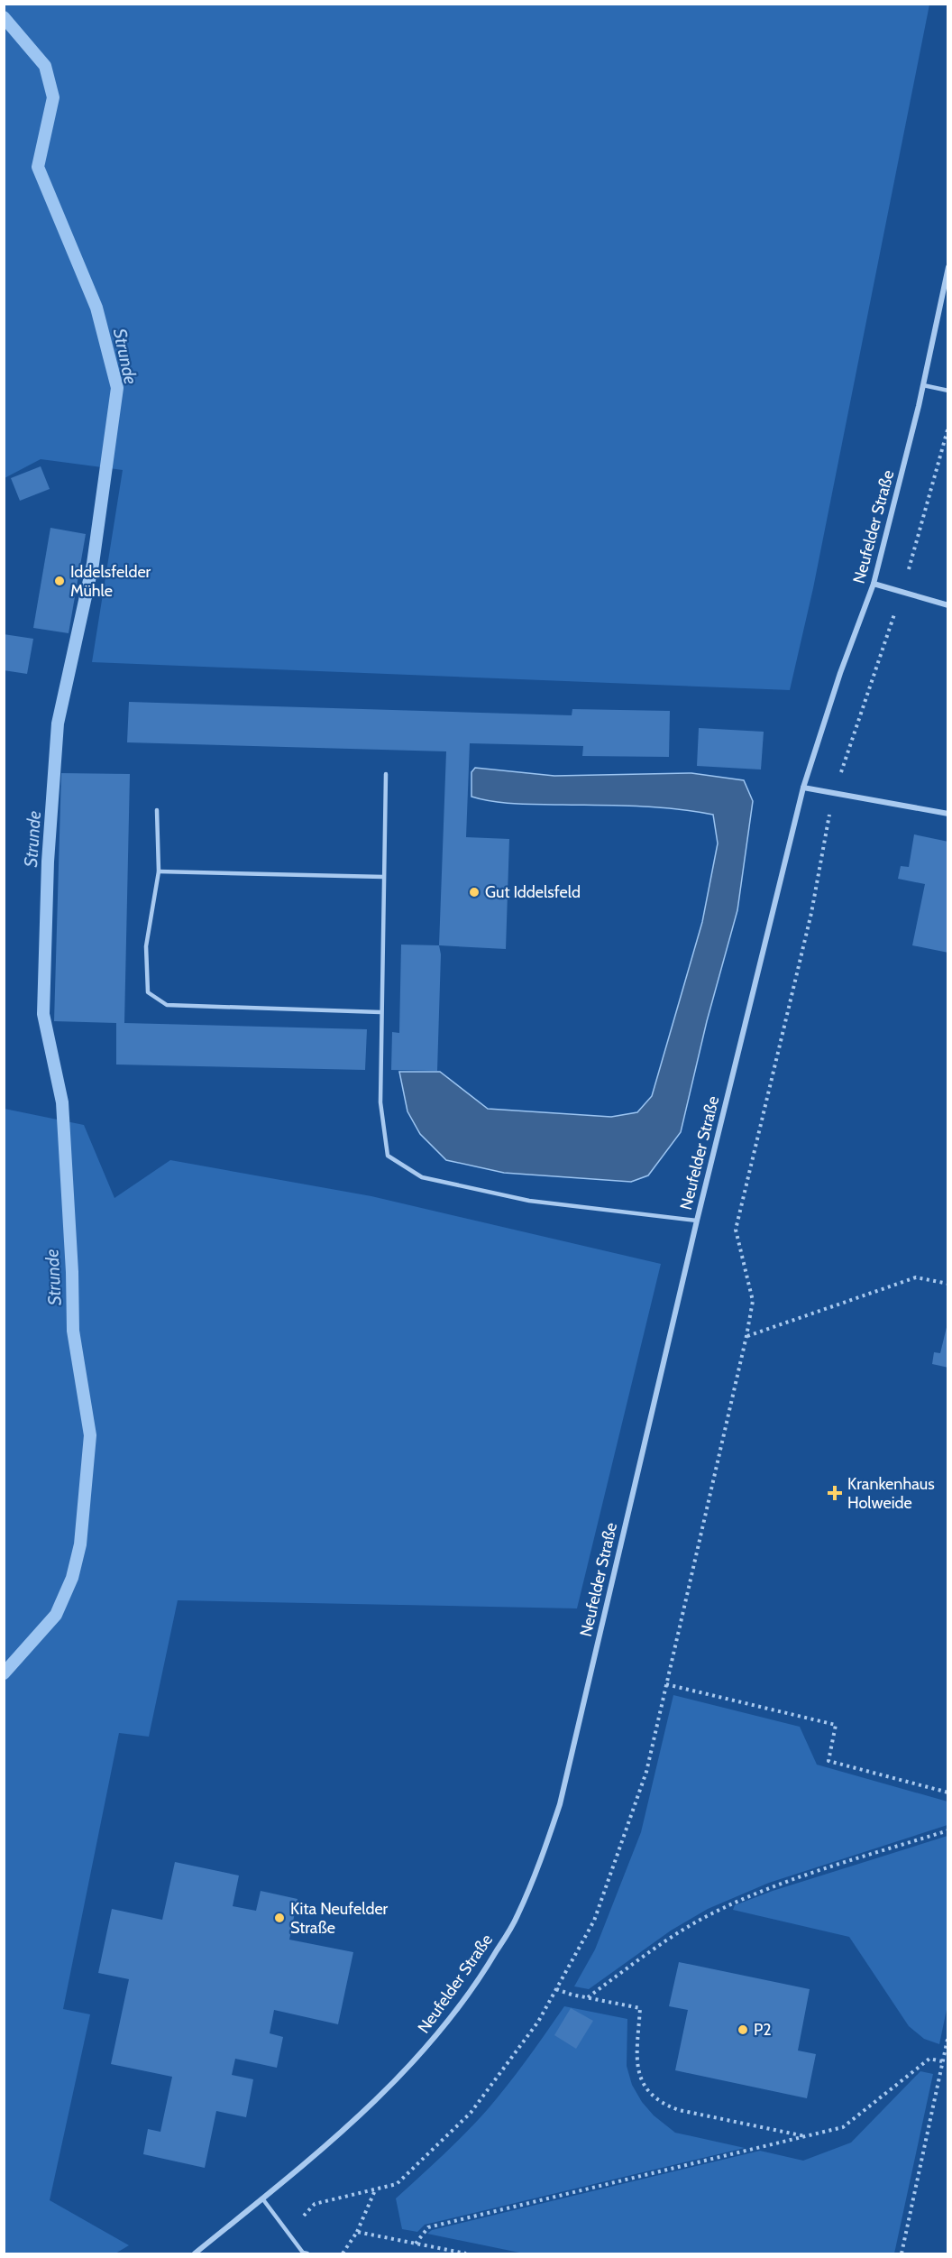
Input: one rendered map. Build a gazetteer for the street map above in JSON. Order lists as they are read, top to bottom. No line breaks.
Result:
{"streets":{"street":["Neufelder Straße"]},"water":["Strunde"],"places":{"other":["Iddelsfelder Mühle","Gut Iddelsfeld","Kita Neufelder Straße","P2"],"health":["Krankenhaus Holweide"]}}
